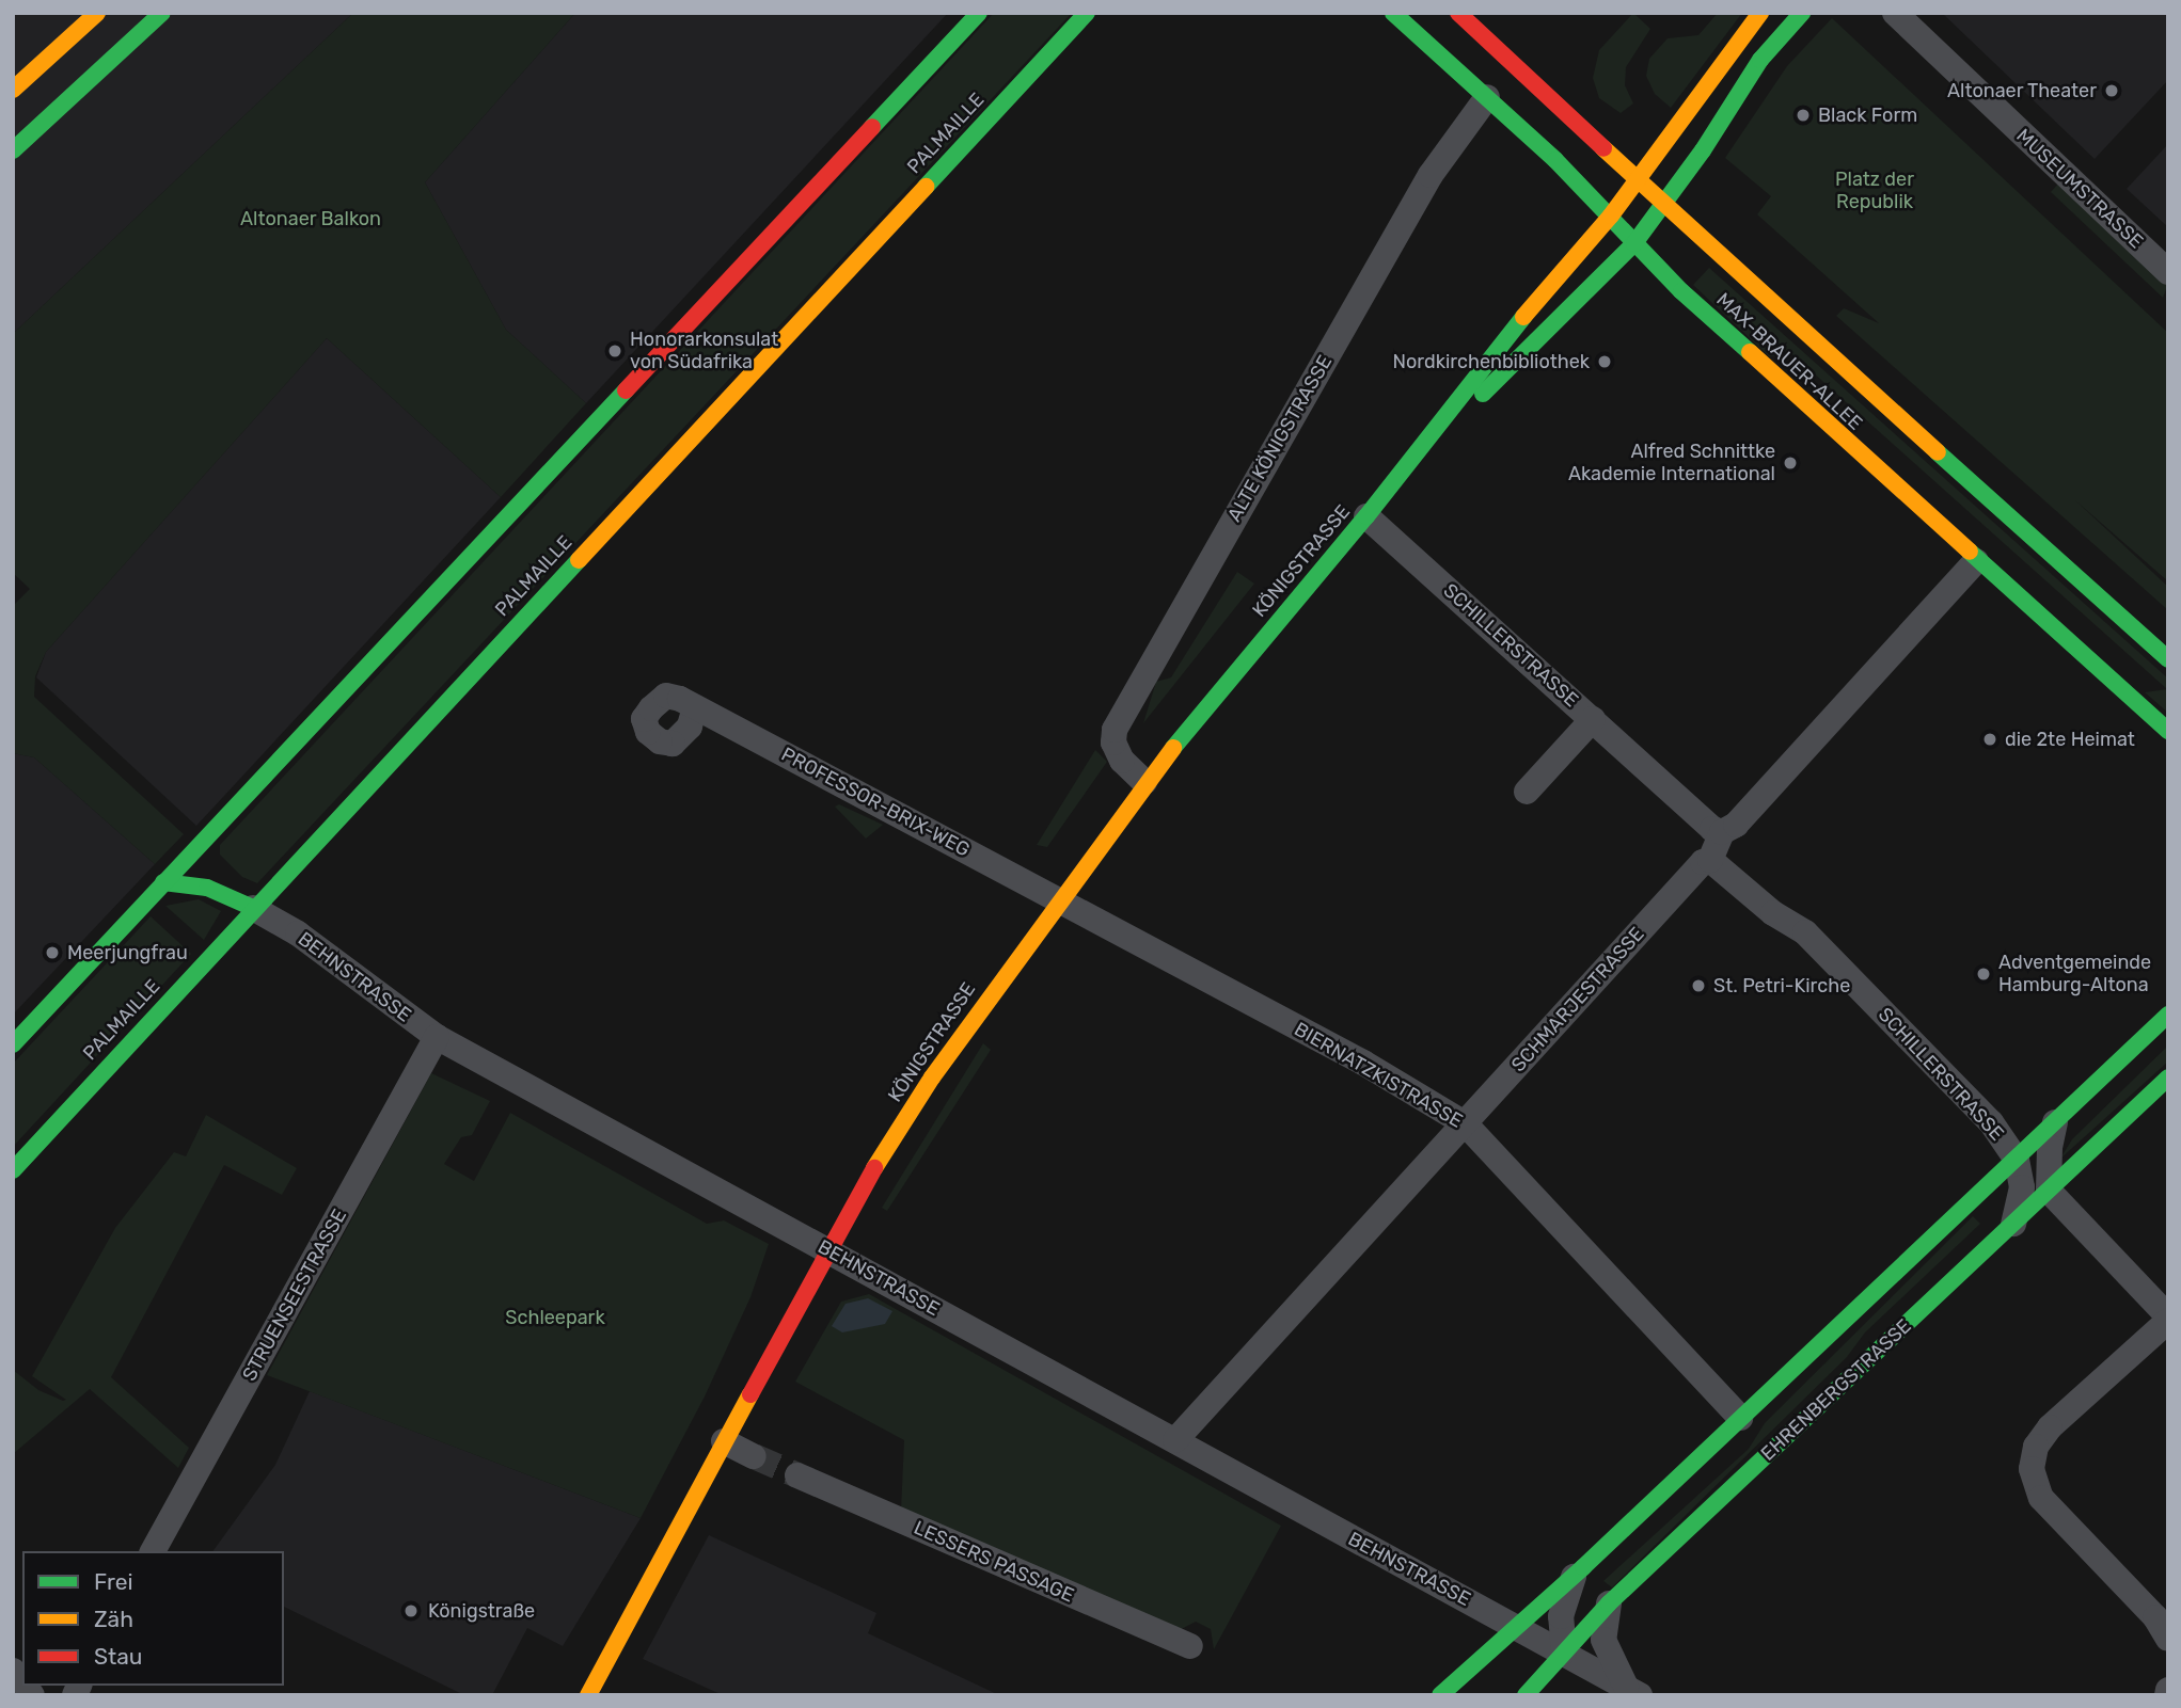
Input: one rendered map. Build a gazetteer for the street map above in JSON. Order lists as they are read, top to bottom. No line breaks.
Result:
{"streets":{"main road":["PALMAILLE","MAX-BRAUER-ALLEE","KÖNIGSTRASSE","EHRENBERGSTRASSE"],"street":["MUSEUMSTRASSE","ALTE KÖNIGSTRASSE","SCHILLERSTRASSE","PROFESSOR-BRIX-WEG","BEHNSTRASSE","SCHMARJESTRASSE","BIERNATZKISTRASSE","STRUENSEESTRASSE","LESSERS PASSAGE"]},"crossings":[["PALMAILLE","BEHNSTRASSE"],["MAX-BRAUER-ALLEE","ALTE KÖNIGSTRASSE"],["MAX-BRAUER-ALLEE","KÖNIGSTRASSE"],["MAX-BRAUER-ALLEE","SCHMARJESTRASSE"],["ALTE KÖNIGSTRASSE","KÖNIGSTRASSE"],["KÖNIGSTRASSE","SCHILLERSTRASSE"],["KÖNIGSTRASSE","PROFESSOR-BRIX-WEG"],["KÖNIGSTRASSE","BEHNSTRASSE"],["KÖNIGSTRASSE","BIERNATZKISTRASSE"],["SCHILLERSTRASSE","SCHMARJESTRASSE"],["SCHILLERSTRASSE","EHRENBERGSTRASSE"],["PROFESSOR-BRIX-WEG","BIERNATZKISTRASSE"],["BEHNSTRASSE","SCHMARJESTRASSE"],["BEHNSTRASSE","STRUENSEESTRASSE"],["BEHNSTRASSE","EHRENBERGSTRASSE"],["SCHMARJESTRASSE","BIERNATZKISTRASSE"]],"parks":["Platz der Republik","Altonaer Balkon","Schleepark"],"places":["Altonaer Theater","Black Form","Honorarkonsulat von Südafrika","Nordkirchenbibliothek","Alfred Schnittke Akademie International","die 2te Heimat","Meerjungfrau","Adventgemeinde Hamburg-Altona","St. Petri-Kirche","Königstraße"],"legend":["Frei","Zäh","Stau"]}
